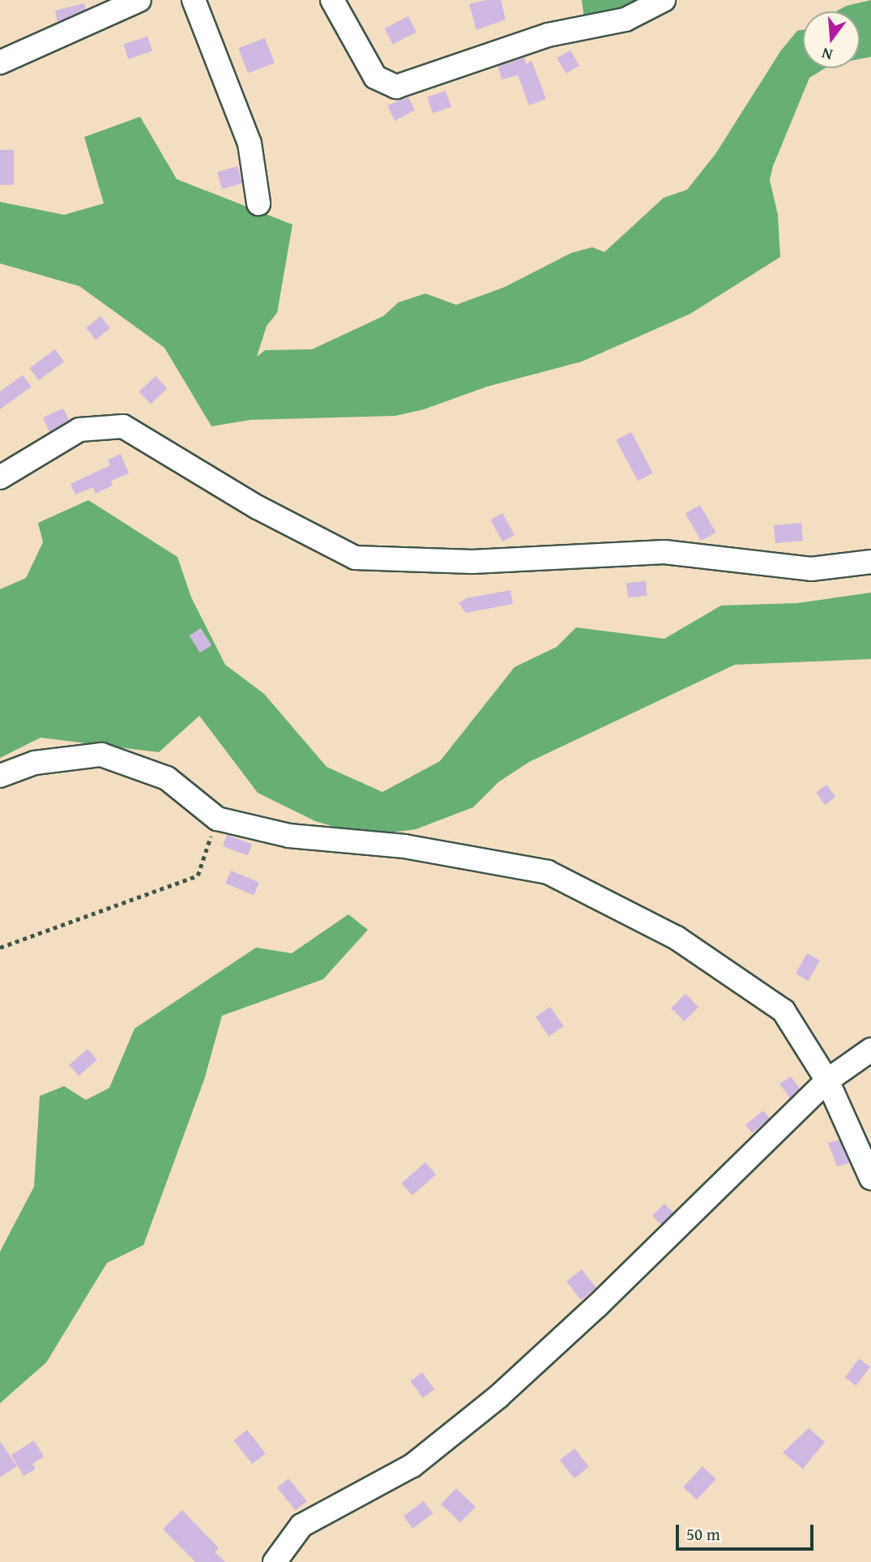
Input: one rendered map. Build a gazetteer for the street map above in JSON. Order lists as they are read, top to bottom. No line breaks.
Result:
{"scale_bar":"50 m","north":"bottom"}
